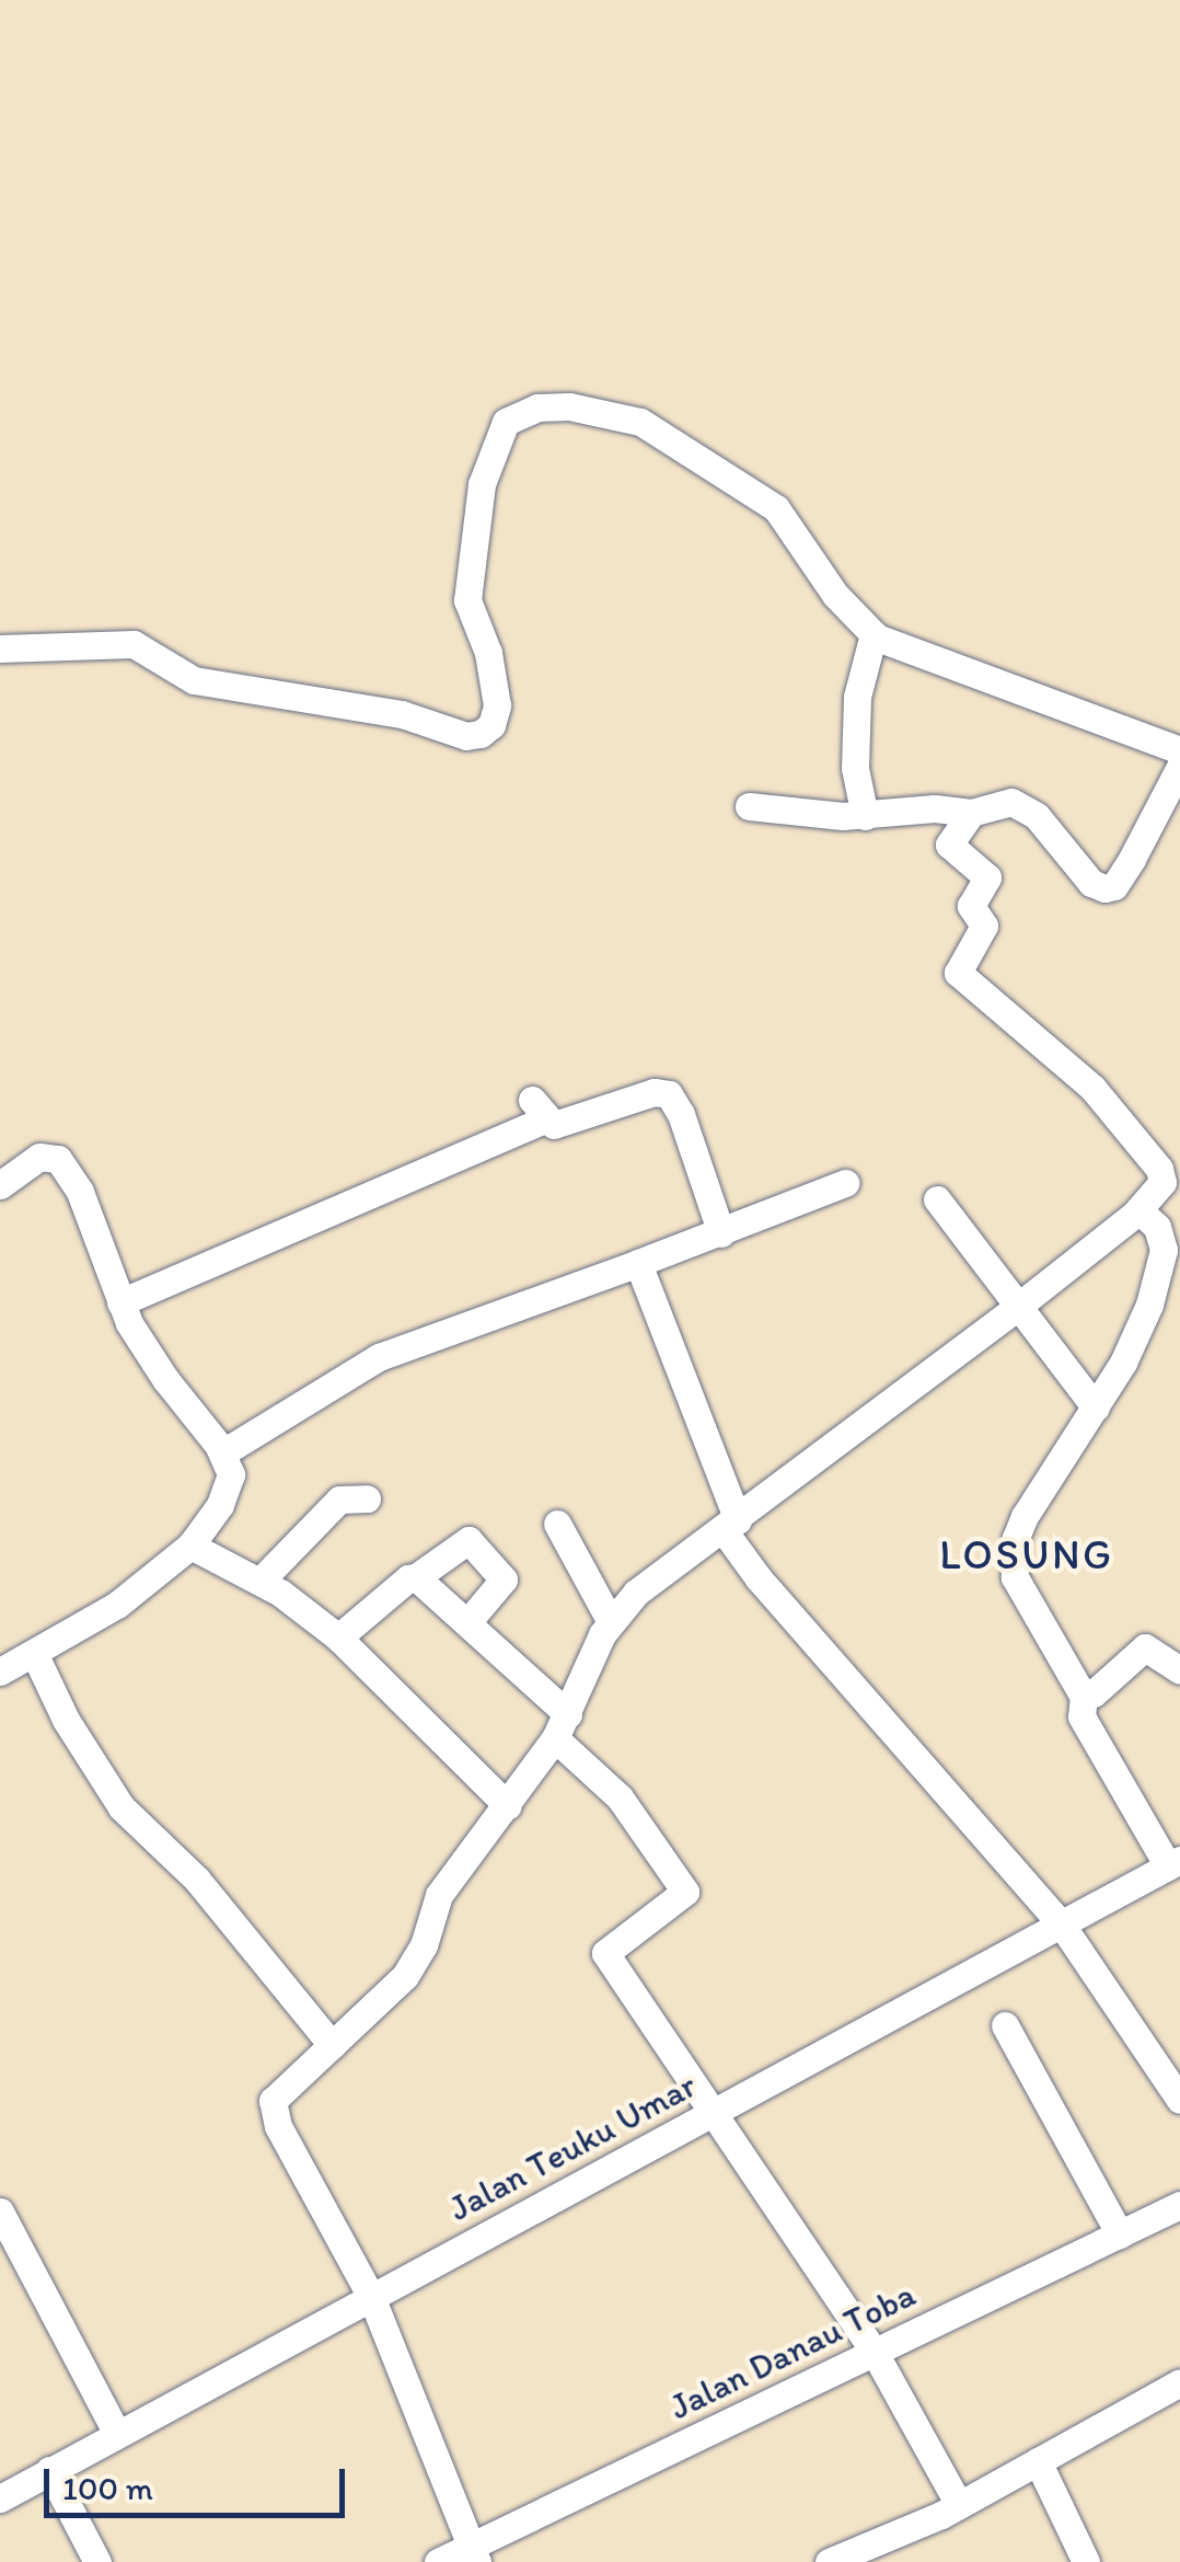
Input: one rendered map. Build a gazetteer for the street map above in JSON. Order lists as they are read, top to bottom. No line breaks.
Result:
{"streets":{"street":["Jalan Teuku Umar","Jalan Danau Toba"]},"districts":["LOSUNG"],"scale_bar":"100 m"}
